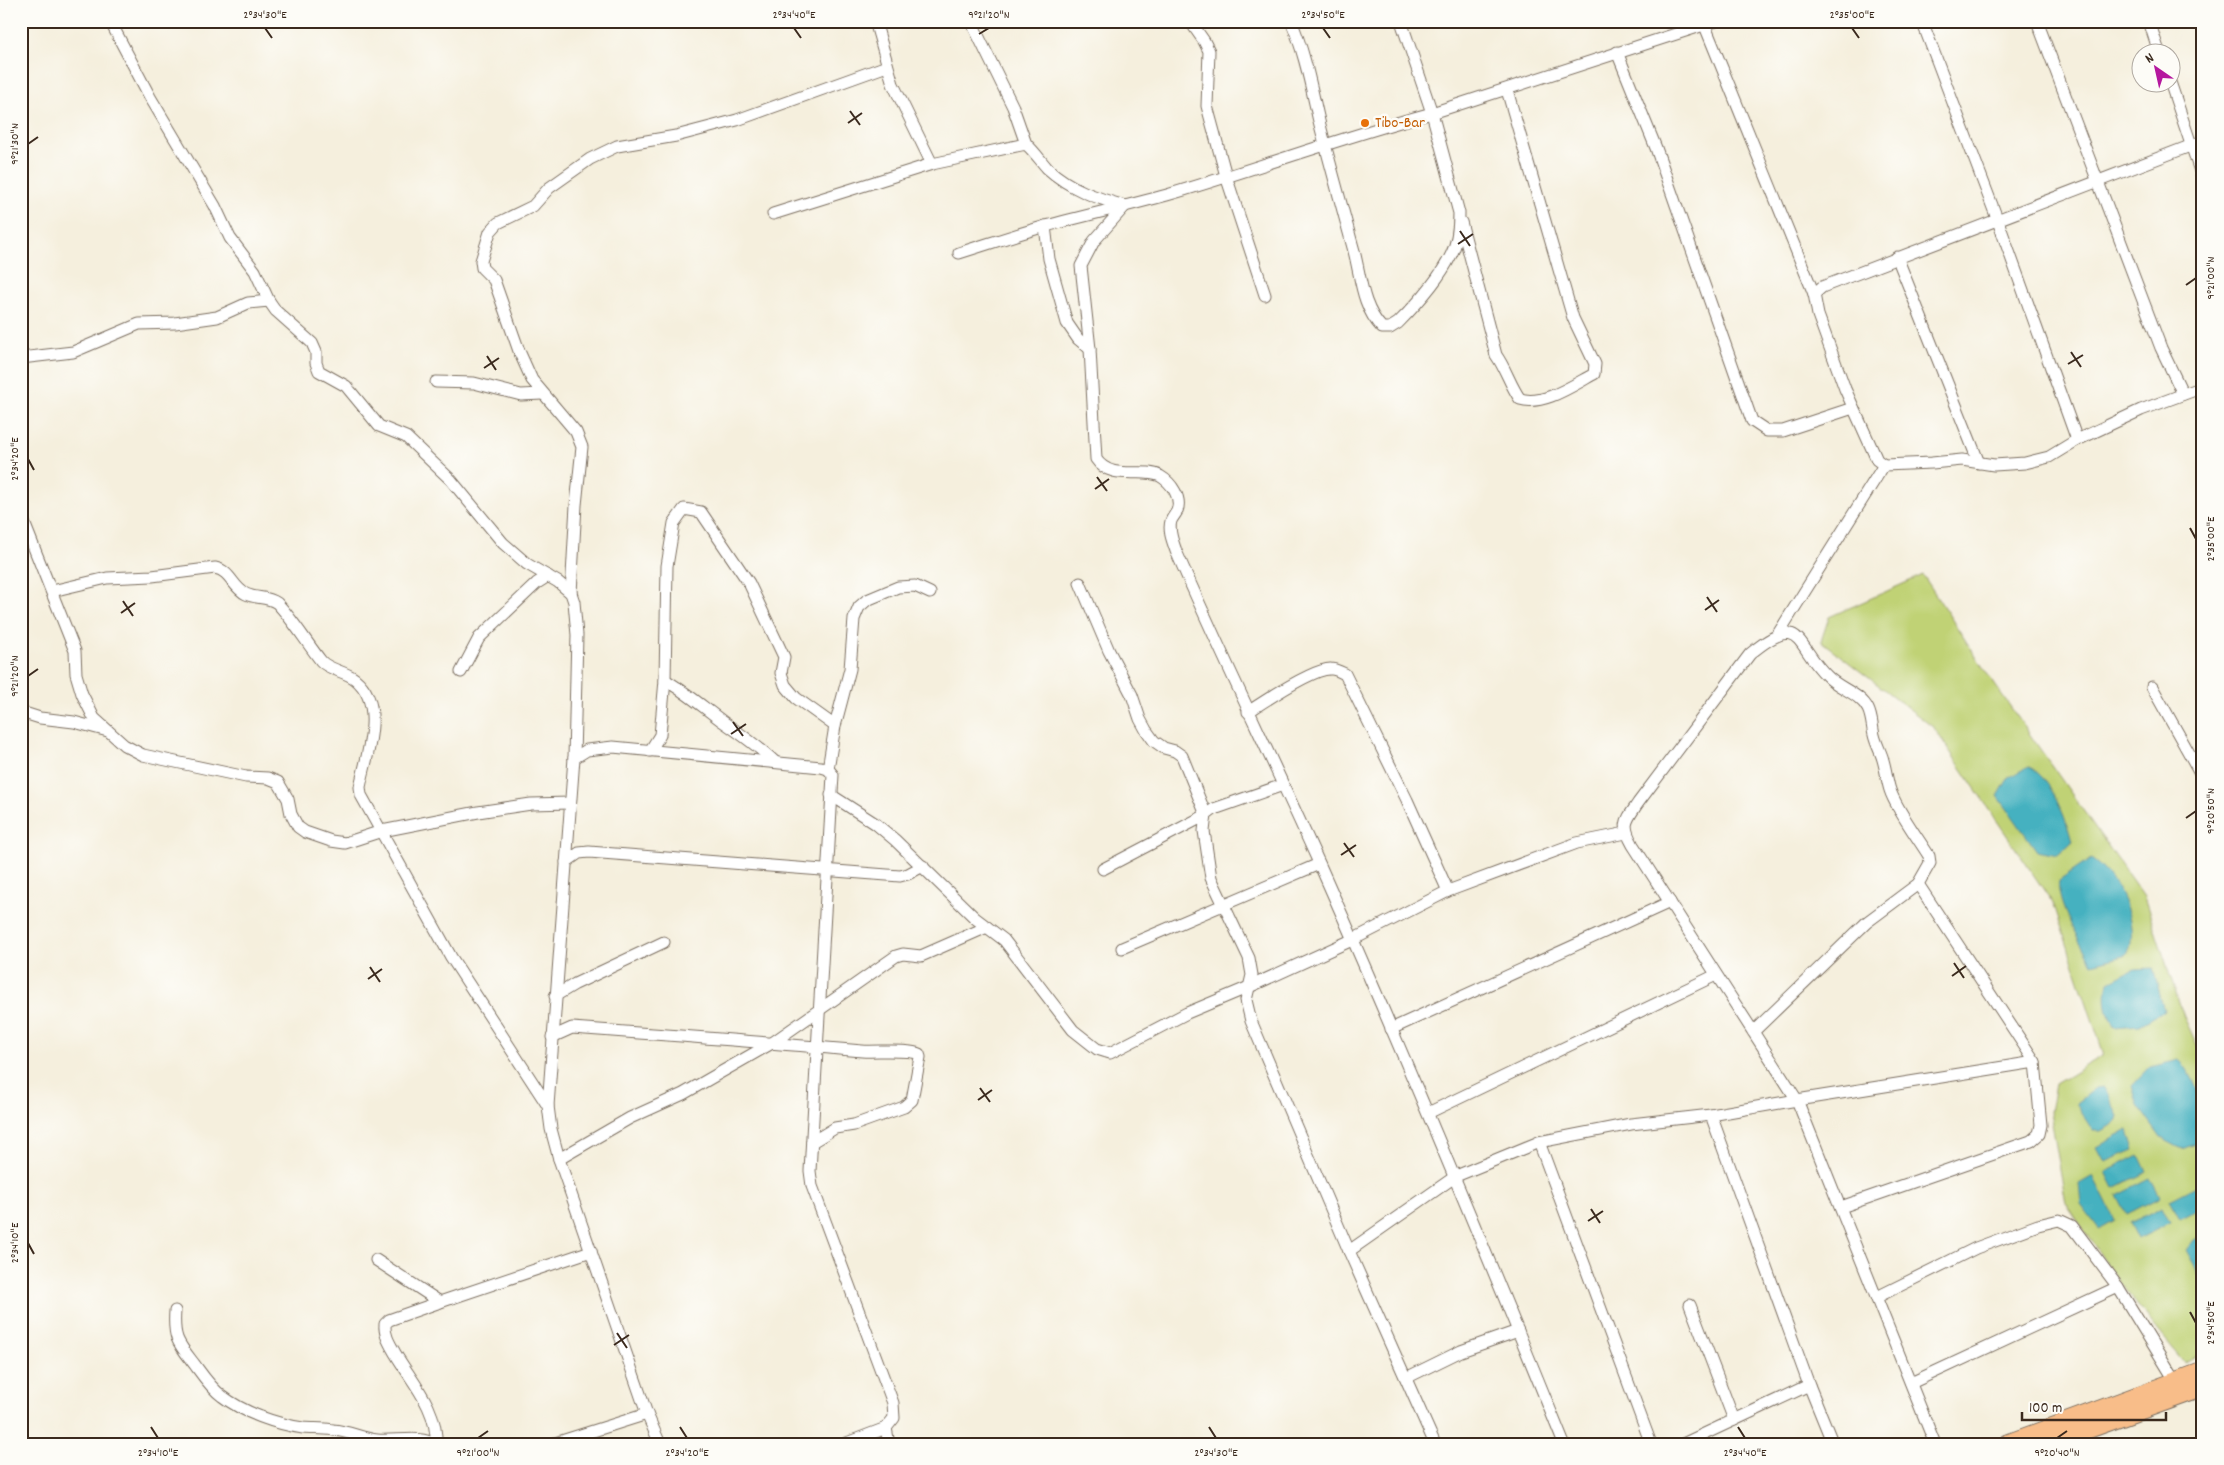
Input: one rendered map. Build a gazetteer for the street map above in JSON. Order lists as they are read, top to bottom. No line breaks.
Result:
{"places":["Tibo-Bar"],"scale_bar":"100 m","north":"top left","coordinates":["2°34'30\"E","2°34'40\"E","9°21'20\"N","2°34'50\"E","2°35'00\"E","9°21'30\"N","9°21'00\"N","2°34'20\"E","9°20'50\"N","2°34'10\"E","9°20'40\"N"]}
